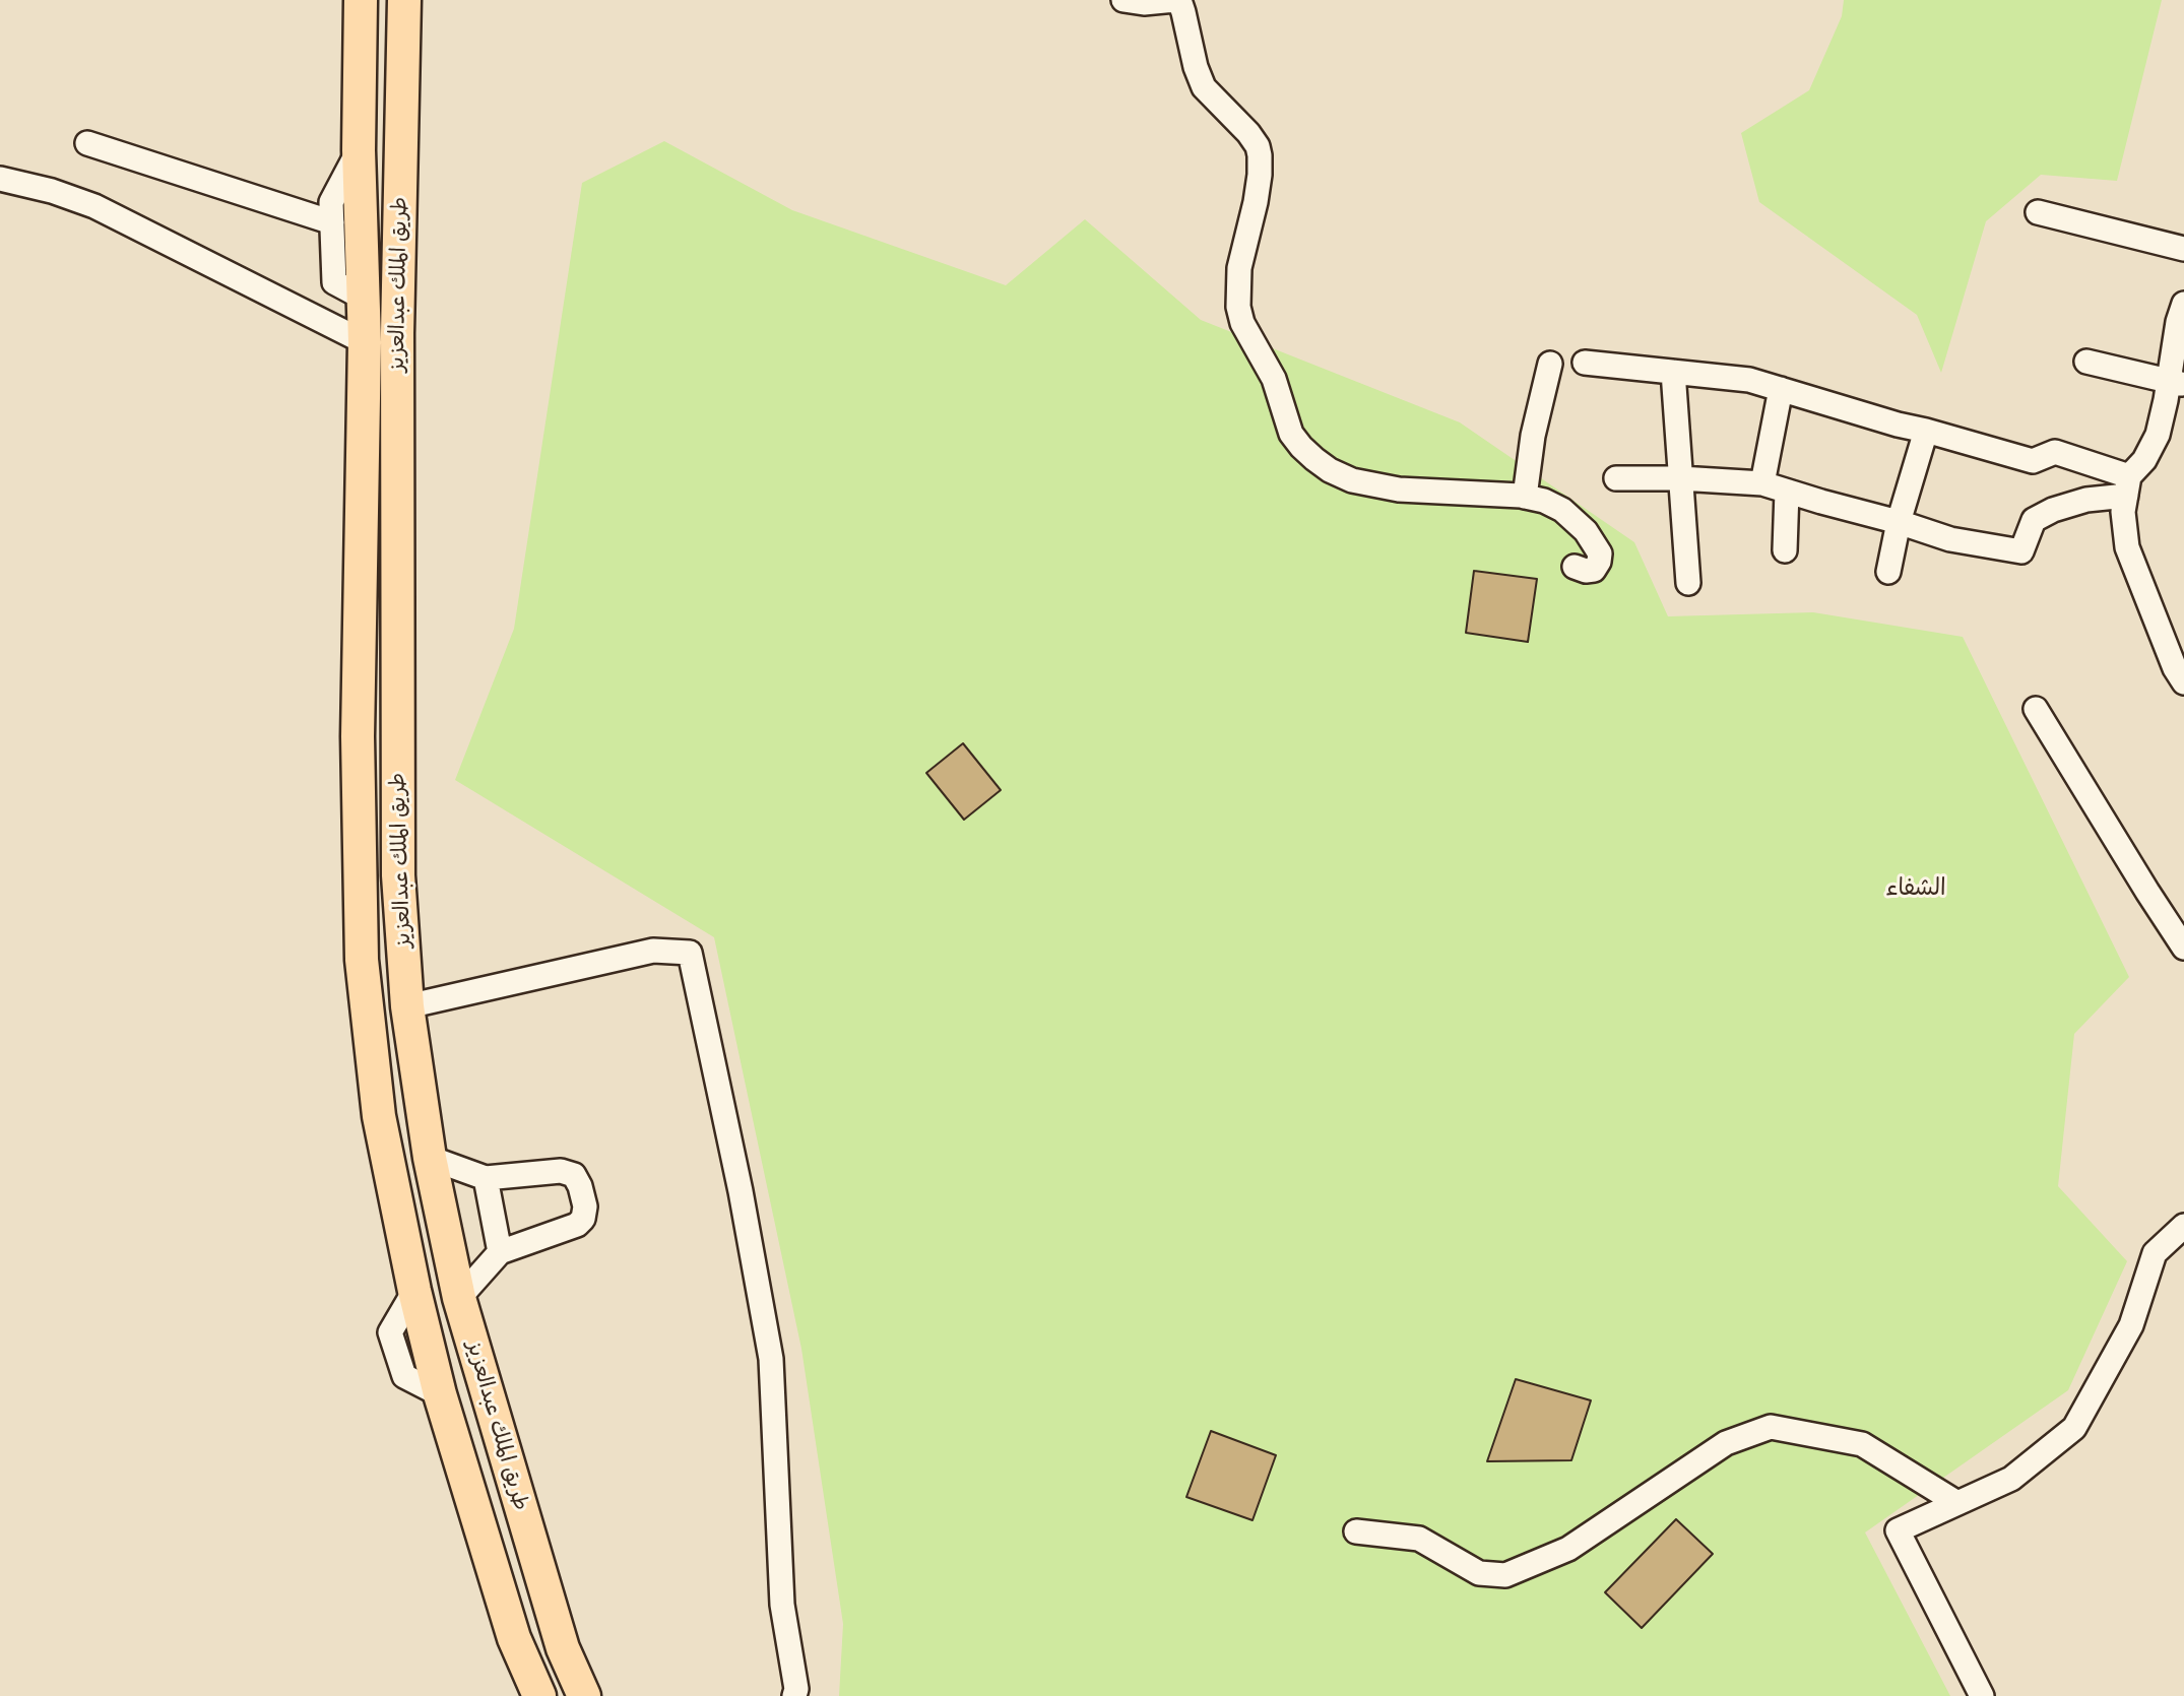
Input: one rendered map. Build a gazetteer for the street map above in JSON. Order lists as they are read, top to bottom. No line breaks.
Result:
{"streets":{"highway":["طريق الملك عبدالعزيز"]},"districts":["الشفاء"]}
